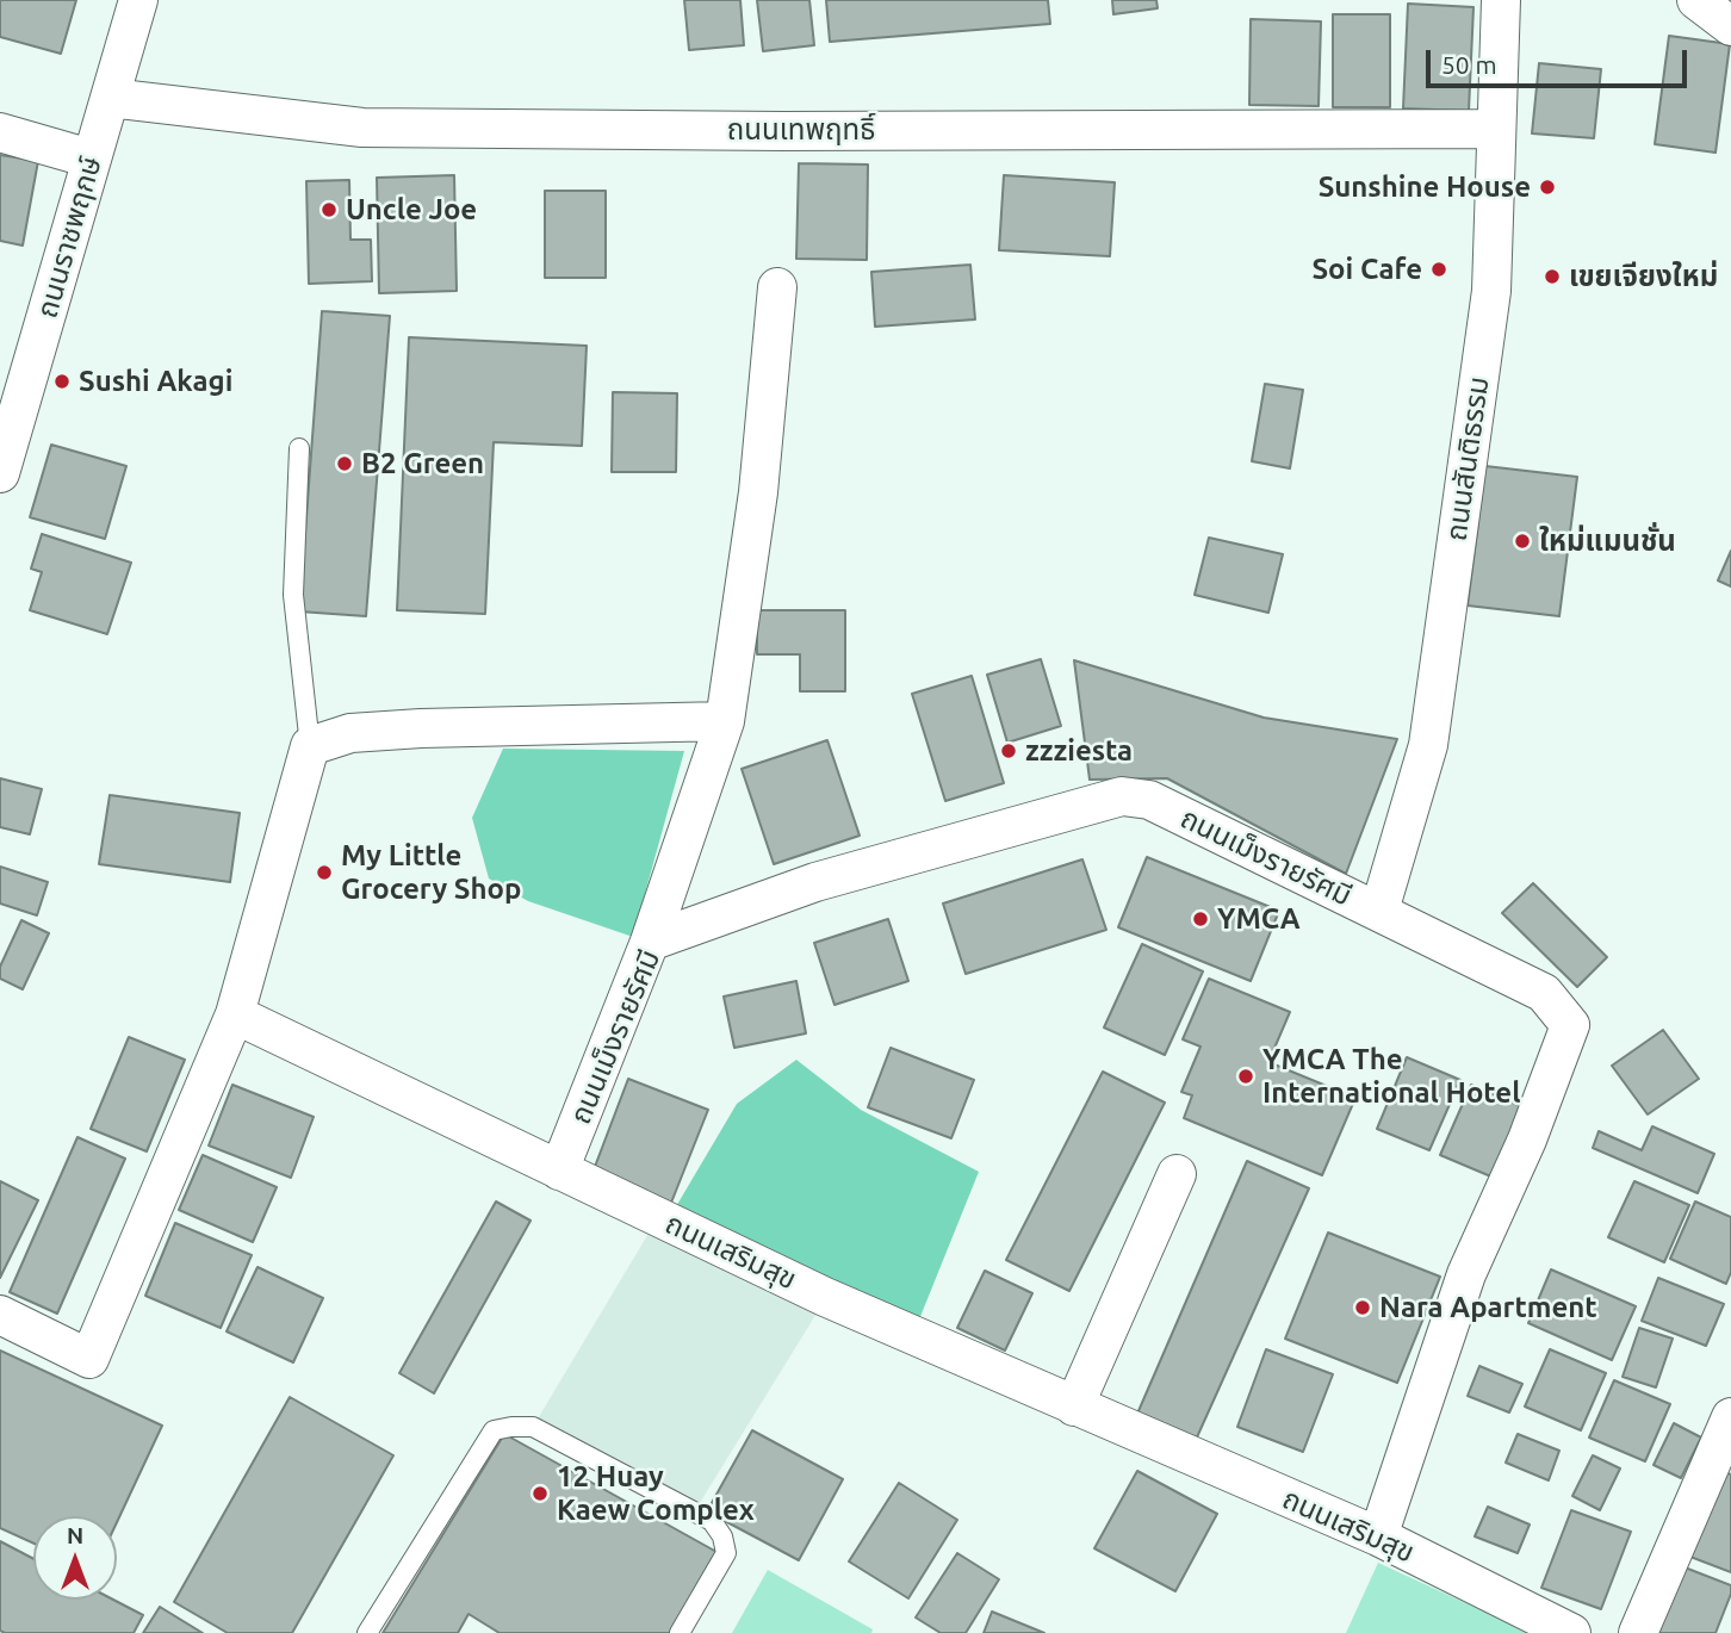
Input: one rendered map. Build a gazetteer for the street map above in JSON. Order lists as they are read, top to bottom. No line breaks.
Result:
{"streets":{"street":["ถนนเทพฤทธิ์","ถนนราชพฤกษ์","ถนนสันติธรรม","ถนนเม็งรายรัศมี","ถนนเสริมสุข"]},"crossings":[["ถนนเทพฤทธิ์","ถนนราชพฤกษ์"],["ถนนเทพฤทธิ์","ถนนสันติธรรม"],["ถนนสันติธรรม","ถนนเม็งรายรัศมี"],["ถนนเม็งรายรัศมี","ถนนเสริมสุข"]],"places":["Sunshine House","Uncle Joe","Soi Cafe","เขยเจียงใหม่","Sushi Akagi","B2 Green","ใหม่แมนชั่น","zzziesta","My Little Grocery Shop","YMCA","YMCA The International Hotel","Nara Apartment","12 Huay Kaew Complex"],"scale_bar":"50 m","north":"top"}
